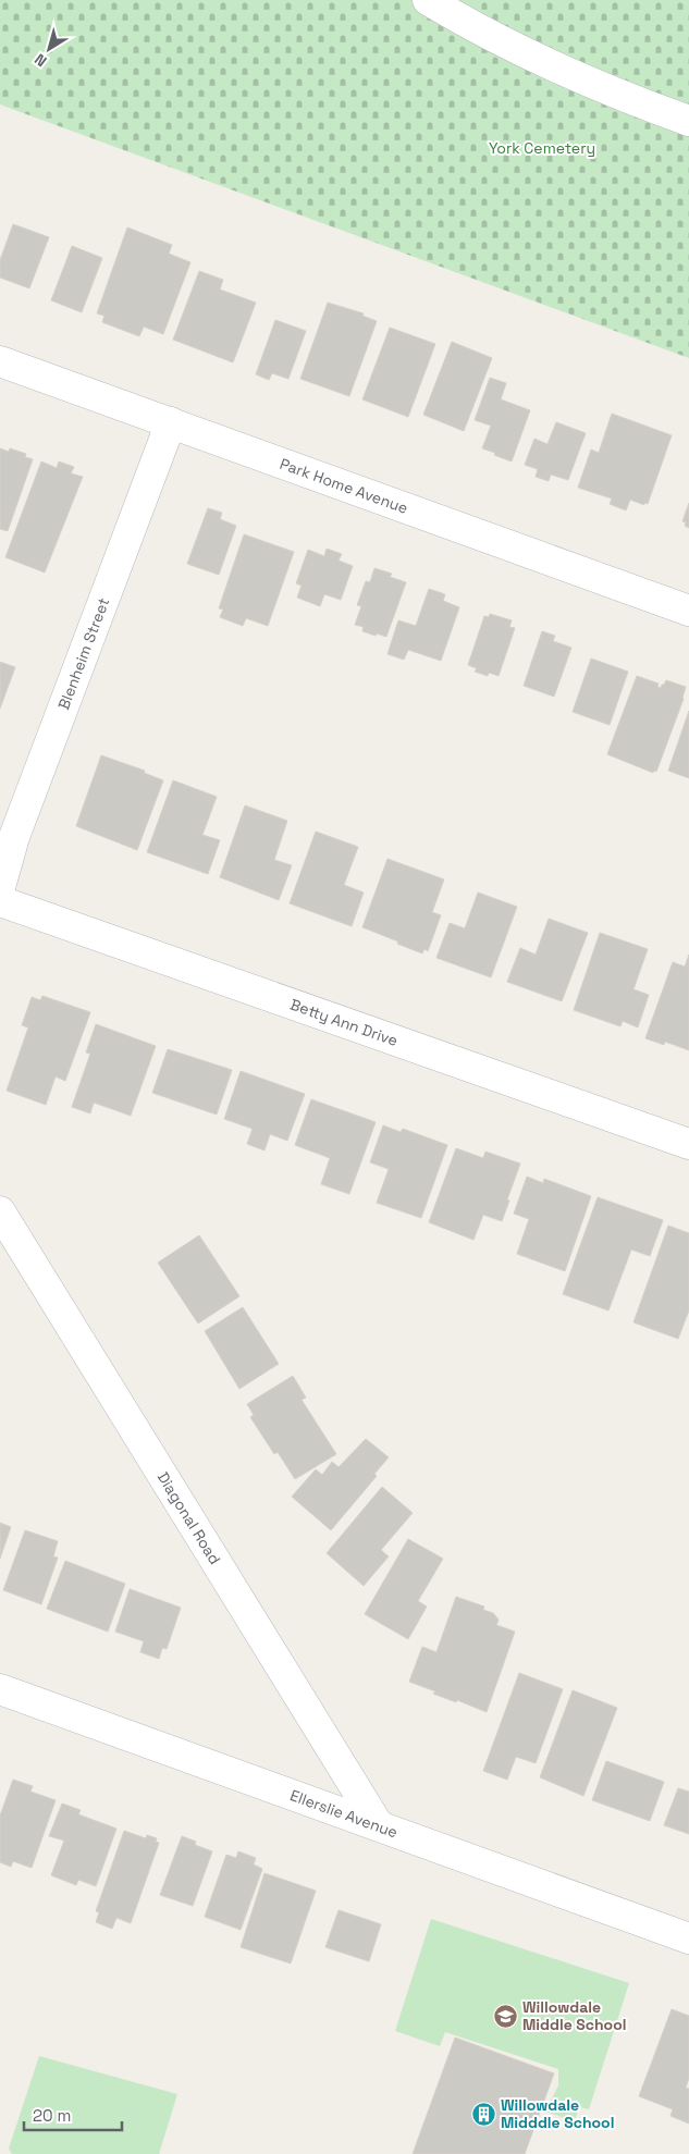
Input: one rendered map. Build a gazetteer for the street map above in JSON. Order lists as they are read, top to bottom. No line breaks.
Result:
{"streets":{"street":["Park Home Avenue","Blenheim Street","Betty Ann Drive","Diagonal Road","Ellerslie Avenue"]},"crossings":[["Park Home Avenue","Blenheim Street"],["Diagonal Road","Ellerslie Avenue"]],"parks":["York Cemetery"],"places":{"school or university":["Willowdale Middle School"],"building":["Willowdale Midddle School"]},"scale_bar":"20 m","north":"bottom left"}
